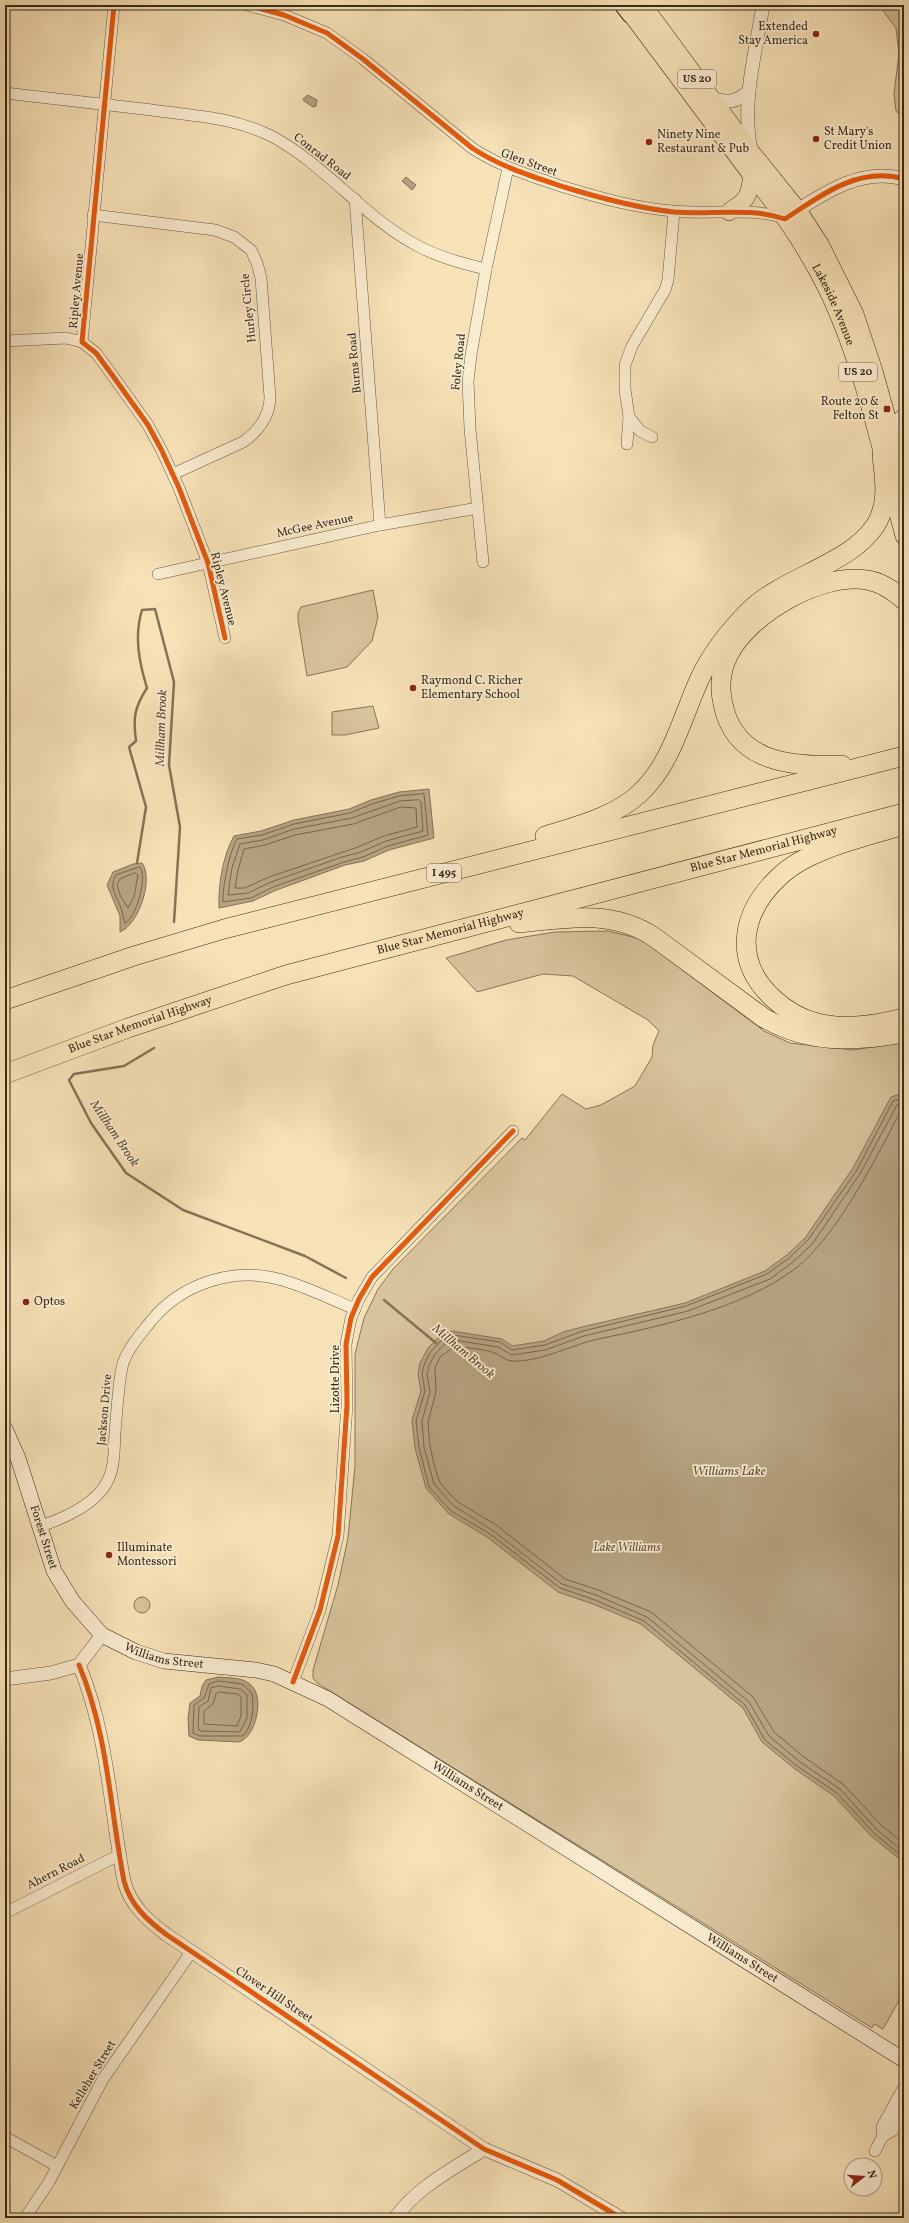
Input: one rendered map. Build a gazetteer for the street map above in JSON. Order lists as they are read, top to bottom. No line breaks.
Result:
{"streets":{"highway":["Blue Star Memorial Highway","I 495"],"main road":["US 20","Lakeside Avenue","Forest Street","Williams Street"],"street":["Conrad Road","Glen Street","Ripley Avenue","Hurley Circle","Foley Road","Burns Road","McGee Avenue","Lizotte Drive","Jackson Drive","Ahern Road","Clover Hill Street","Kelleher Street"]},"crossings":[["US 20","Glen Street"],["US 20","Lakeside Avenue"],["Conrad Road","Ripley Avenue"],["Conrad Road","Foley Road"],["Conrad Road","Burns Road"],["Glen Street","Lakeside Avenue"],["Glen Street","Foley Road"],["Ripley Avenue","Hurley Circle"],["Ripley Avenue","McGee Avenue"],["Foley Road","McGee Avenue"],["Burns Road","McGee Avenue"],["Lizotte Drive","Jackson Drive"],["Lizotte Drive","Williams Street"],["Jackson Drive","Forest Street"],["Forest Street","Williams Street"],["Ahern Road","Clover Hill Street"],["Clover Hill Street","Kelleher Street"]],"water":["Millham Brook","Williams Lake"],"parks":["Lake Williams"],"places":{"other":["Extended Stay America","St Mary's Credit Union","Ninety Nine Restaurant & Pub","Raymond C. Richer Elementary School","Optos","Illuminate Montessori"],"transit":["Route 20 & Felton St"]},"north":"right"}
